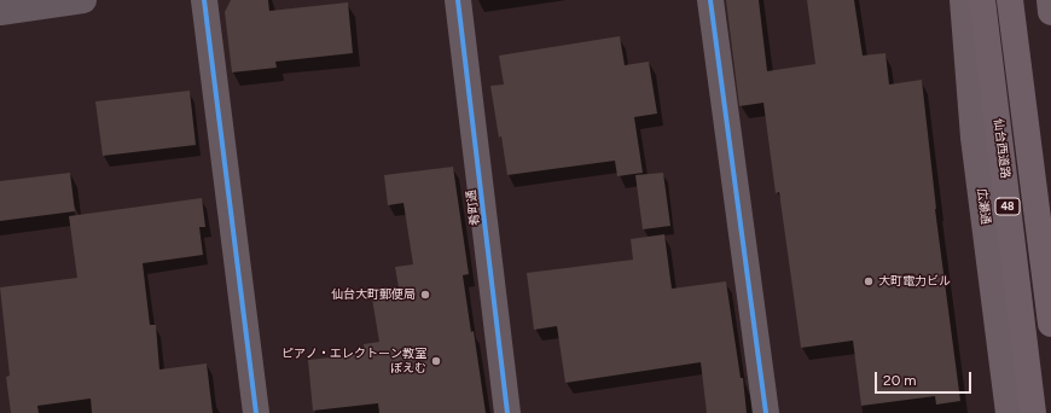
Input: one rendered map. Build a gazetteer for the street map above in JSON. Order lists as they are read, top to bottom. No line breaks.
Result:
{"streets":{"highway":["仙台西道路","広瀬通","48"],"street":["肴町通"]},"places":["大町電力ビル","仙台大町郵便局","ピアノ・エレクトーン教室 ぽえむ"],"scale_bar":"20 m"}
